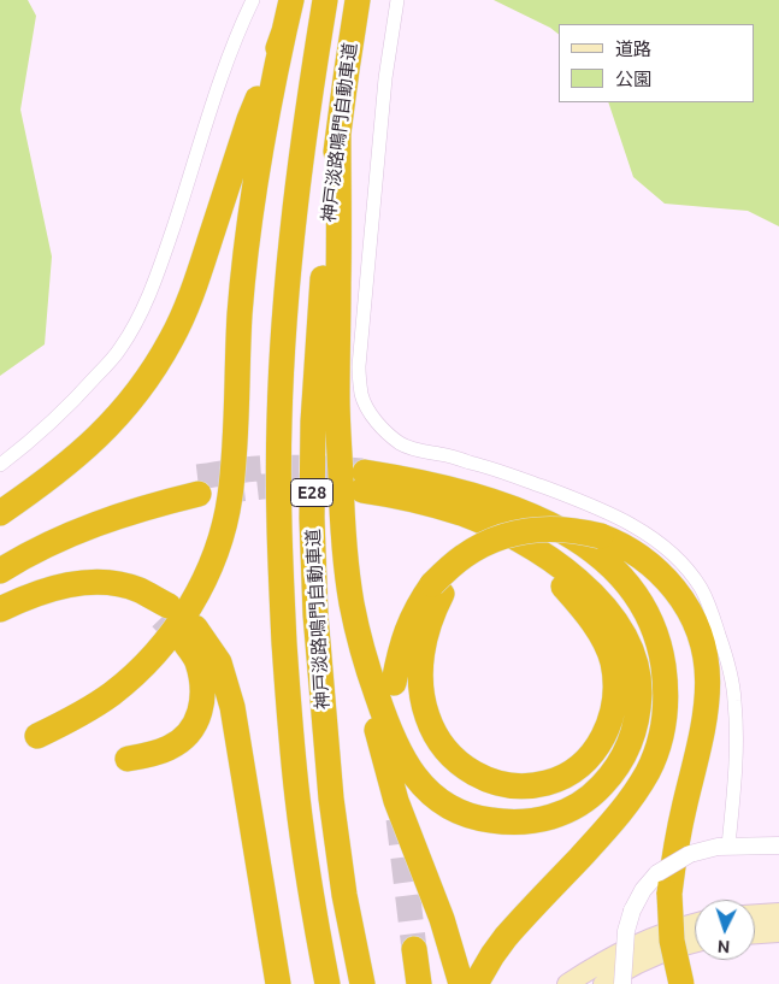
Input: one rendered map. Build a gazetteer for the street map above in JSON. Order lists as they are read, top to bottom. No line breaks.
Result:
{"streets":{"highway":["神戸淡路鳴門自動車道","E28"]},"legend":["道路","公園"],"north":"bottom"}
